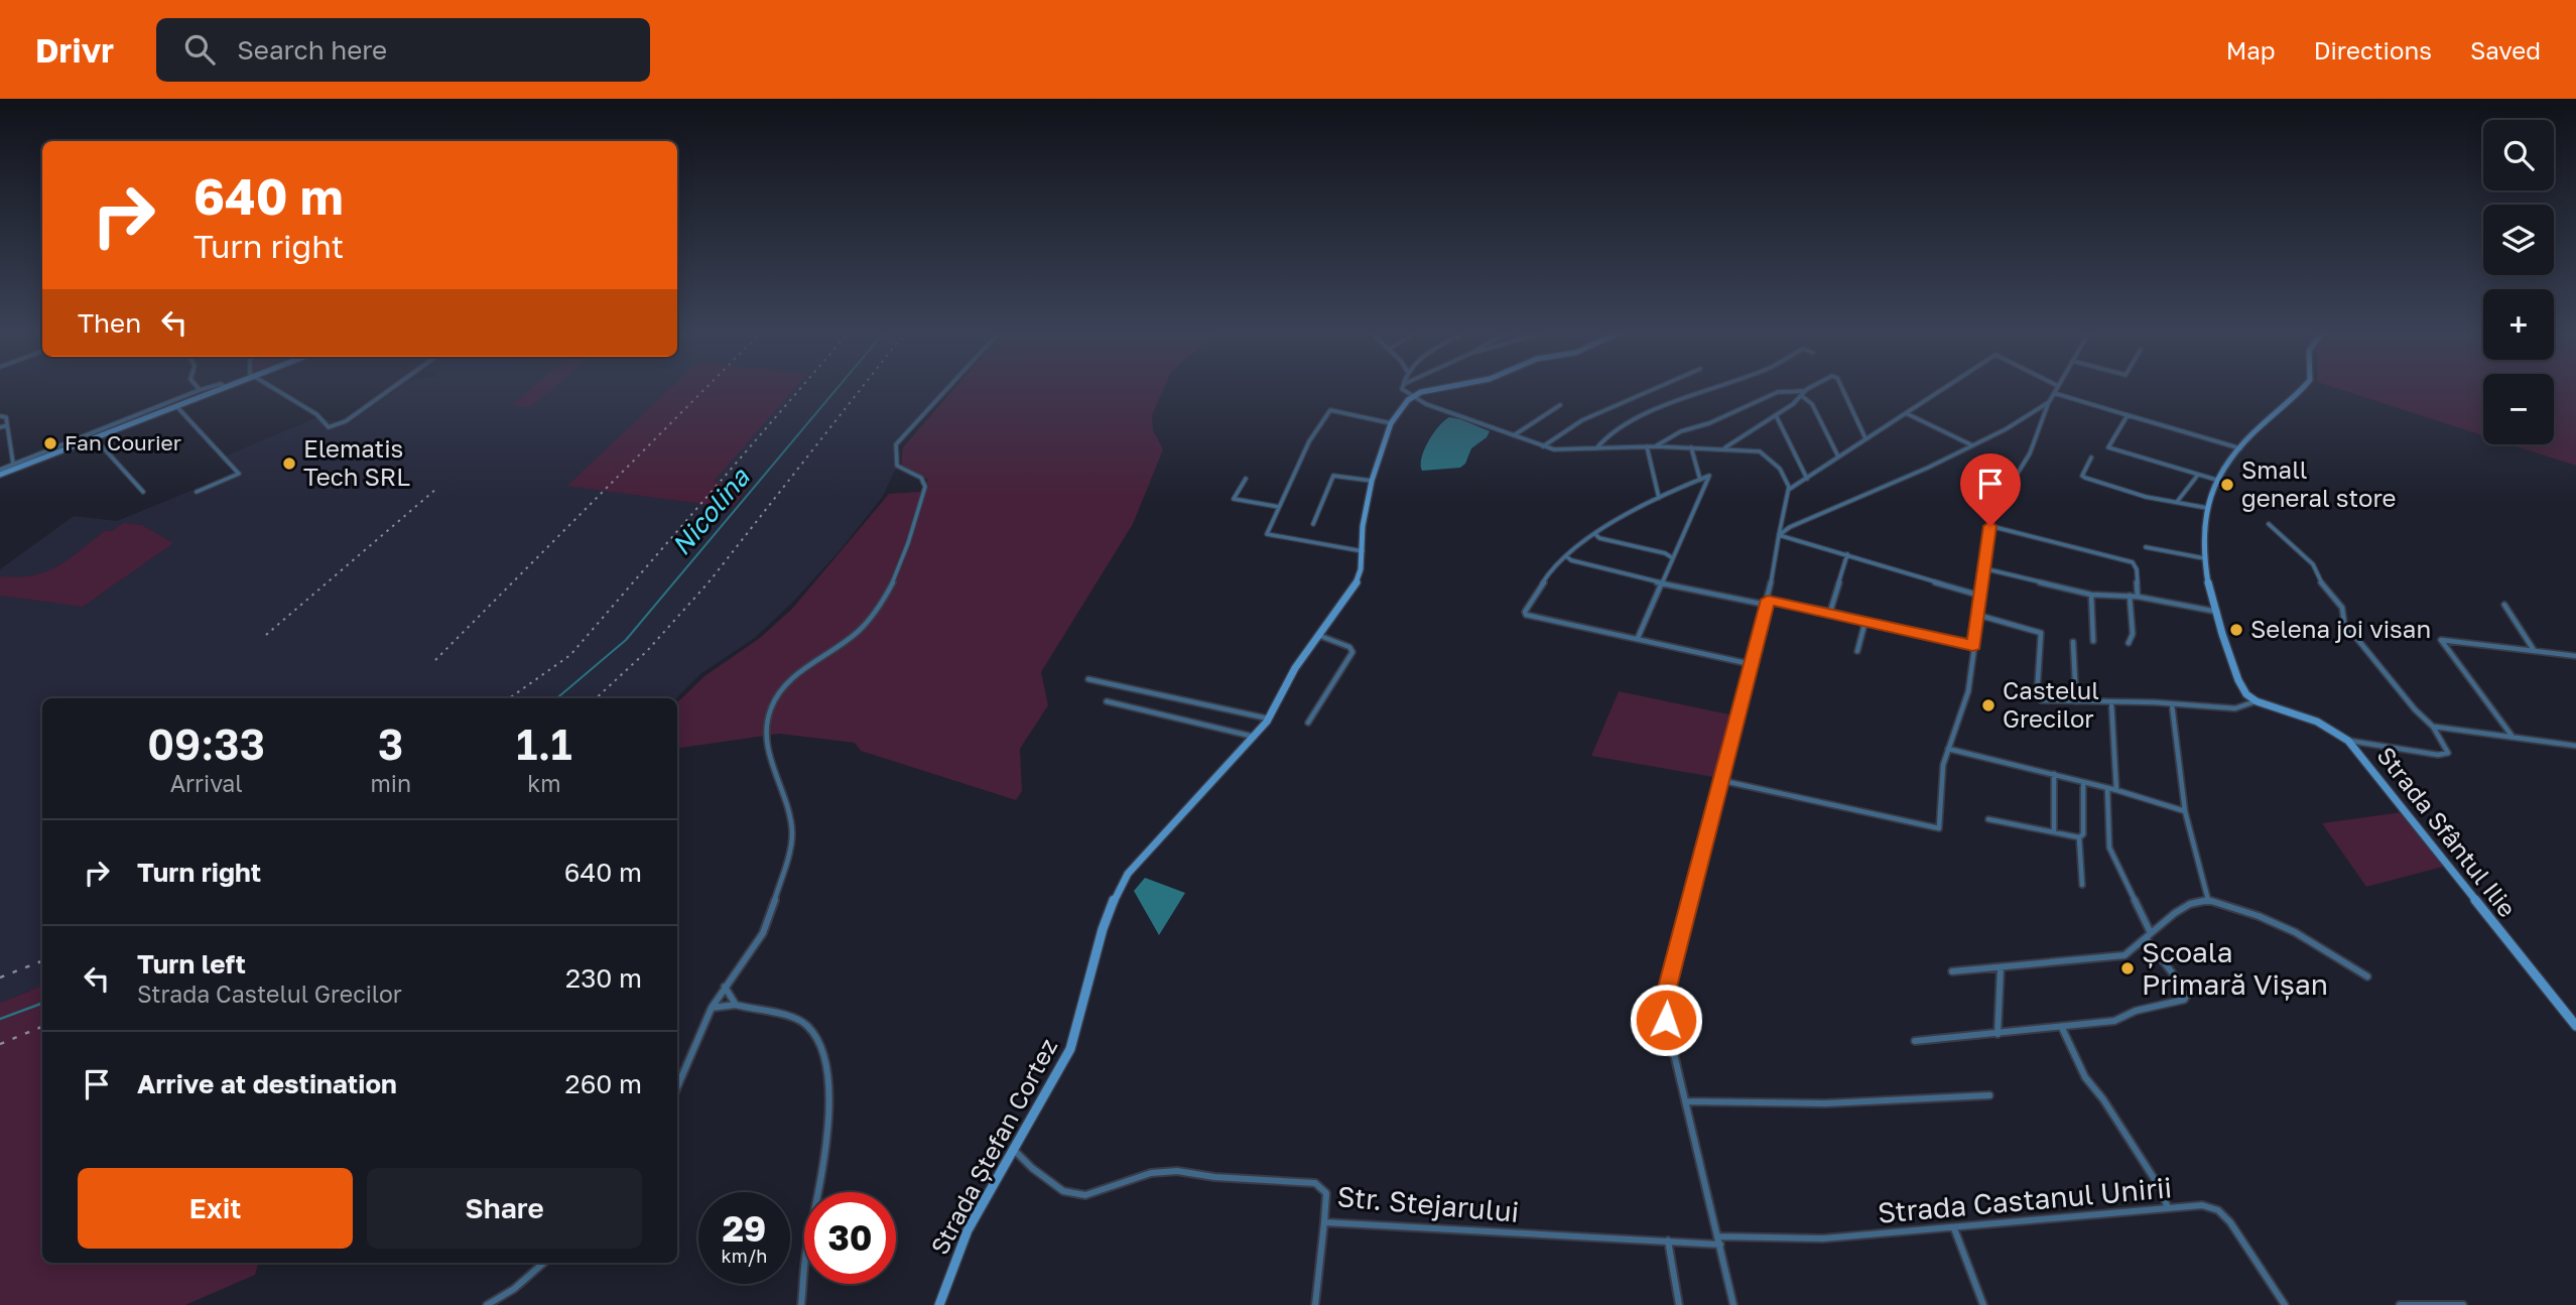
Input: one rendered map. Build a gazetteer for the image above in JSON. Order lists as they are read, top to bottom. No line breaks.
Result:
{"streets":{"street":["Strada Sfântul Ilie","Strada Ștefan Cortez","Strada Castanul Unirii","Str. Stejarului"]},"crossings":[["Strada Ștefan Cortez","Str. Stejarului"],["Strada Castanul Unirii","Str. Stejarului"]],"water":["Nicolina"],"places":["Fan Courier","Elematis Tech SRL","Small general store","Selena joi visan","Castelul Grecilor","Școala Primară Vișan"],"page":{"header":"Drivr","search":"Search here","nav":["Map","Directions","Saved"],"map_buttons":["+","−"],"turn":["640 m","Turn right"],"then":"Then","eta":["09:33","Arrival","3","min","1.1","km"],"list":[{"name":"Turn right","value":"640 m"},{"name":"Turn left","note":"Strada Castelul Grecilor","value":"230 m"},{"name":"Arrive at destination","value":"260 m"}],"buttons":["Exit","Share"],"speed":"29 km/h","limit":"30"}}
